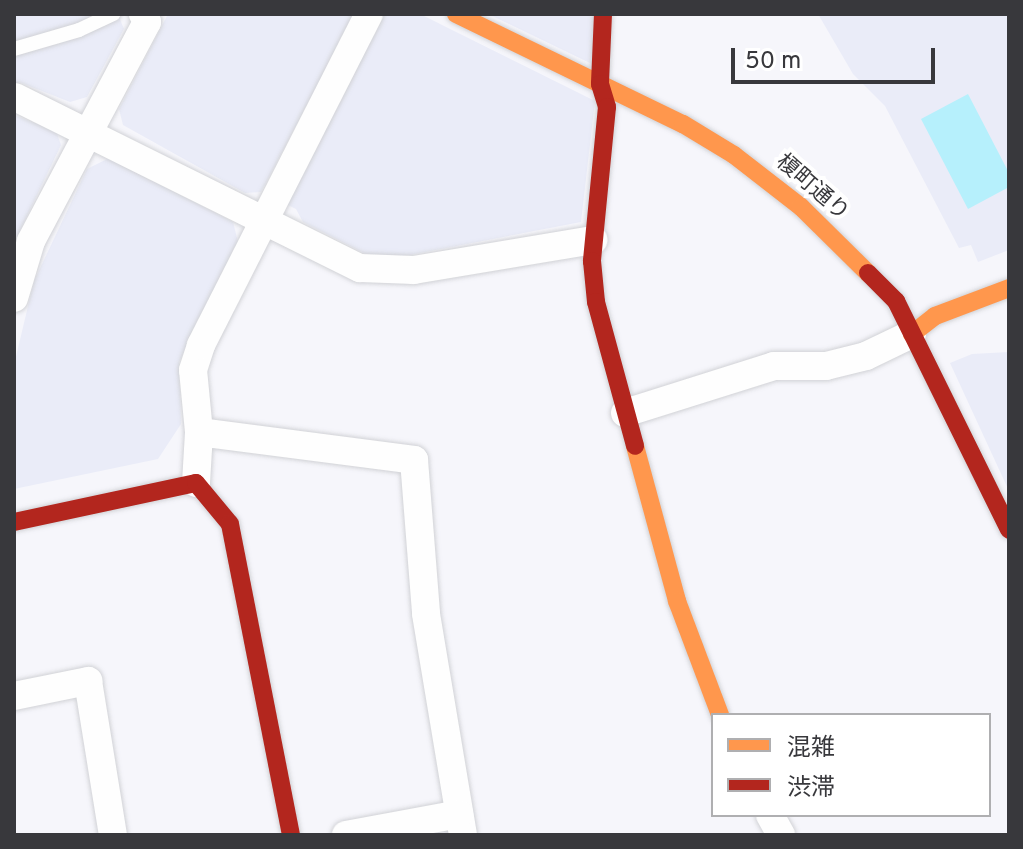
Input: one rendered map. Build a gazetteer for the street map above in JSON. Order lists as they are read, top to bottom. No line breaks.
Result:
{"streets":{"street":["榎町通り"]},"legend":["混雑","渋滞"],"scale_bar":"50 m"}
